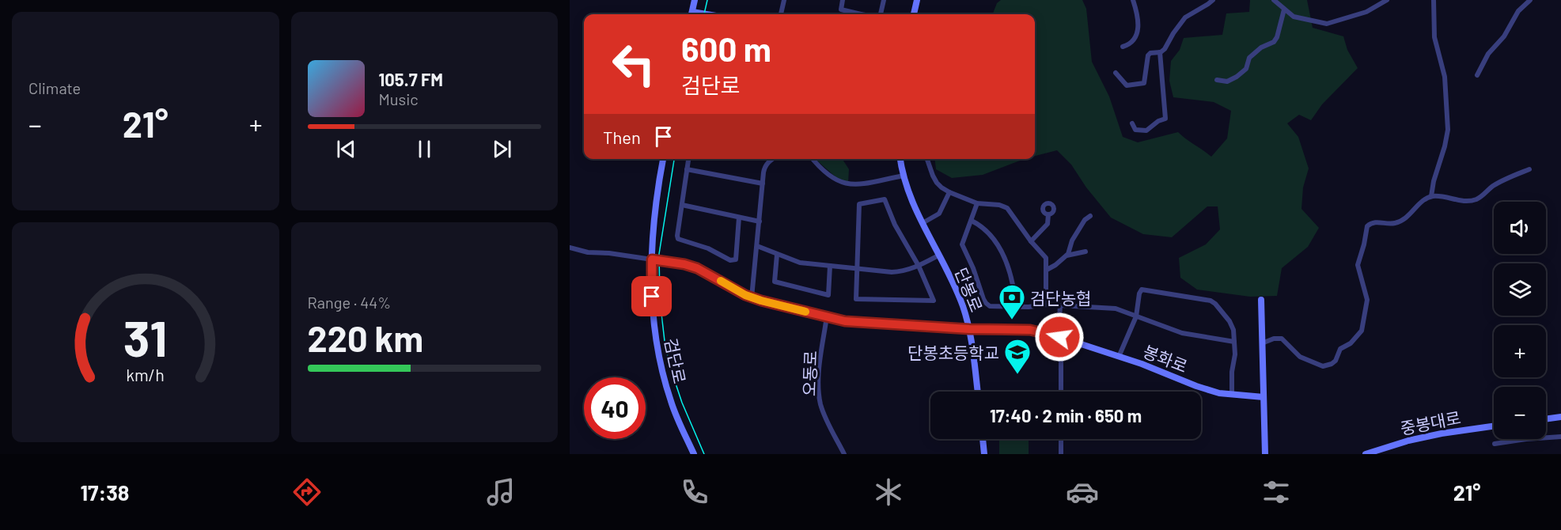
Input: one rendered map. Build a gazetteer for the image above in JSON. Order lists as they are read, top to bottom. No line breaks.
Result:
{"streets":{"street":["단봉로","봉화로","검단로","오동로","중봉대로"]},"crossings":[["단봉로","봉화로"],["봉화로","검단로"],["봉화로","오동로"]],"places":{"bank":["검단농협"],"school or university":["단봉초등학교"]},"page":{"tile":["Climate",["Range · 44%","220 km"]],"turn":["600 m","검단로"],"song":["105.7 FM","Music"],"heat":["−","21°","+"],"then":"Then","map_buttons":["+","−"],"limit":"40","trip":"17:40 · 2 min · 650 m","tabs":["17:38","21°"],"gauge":["31","km/h"]}}
